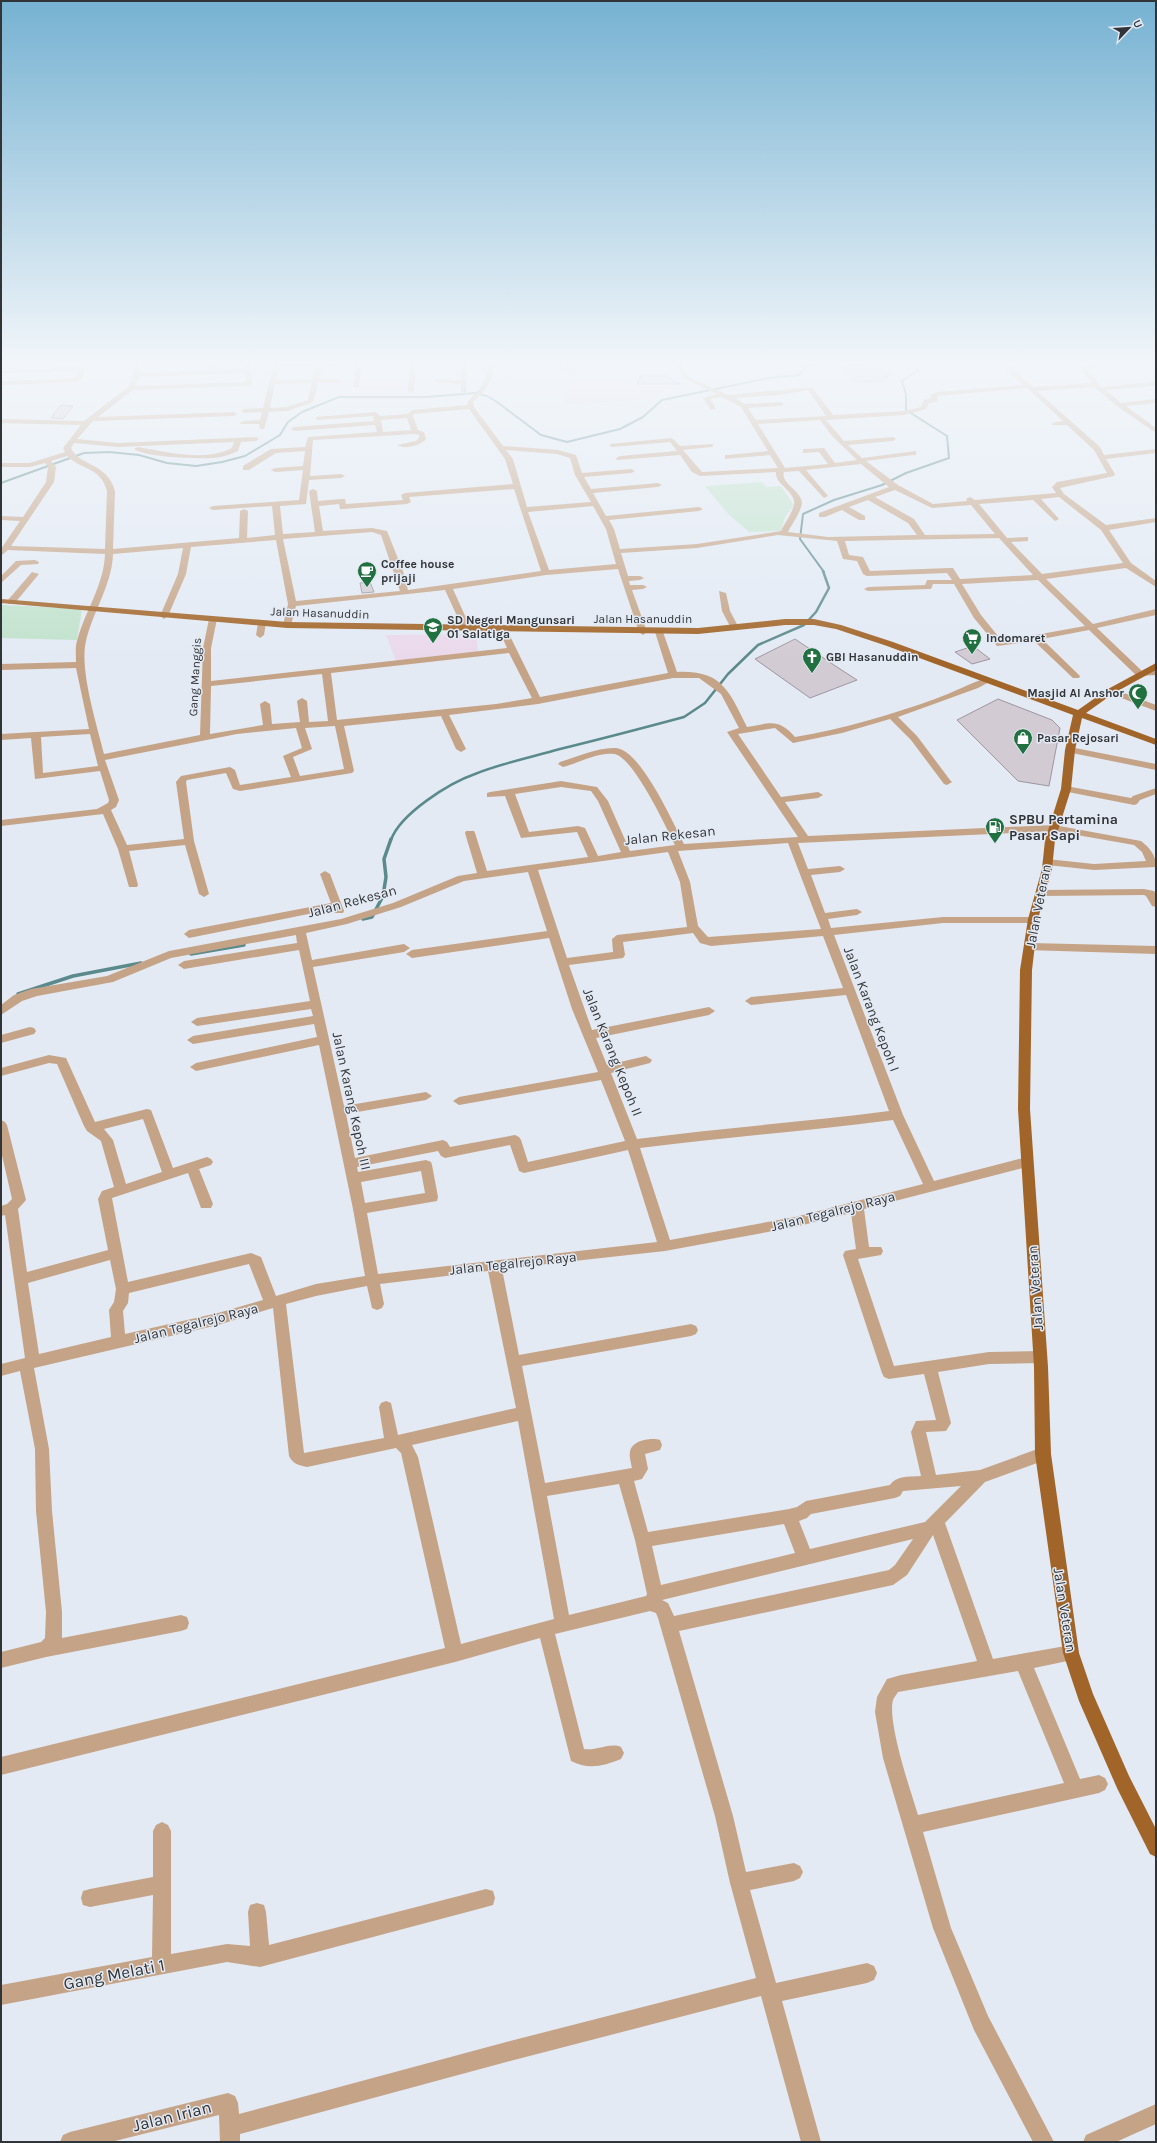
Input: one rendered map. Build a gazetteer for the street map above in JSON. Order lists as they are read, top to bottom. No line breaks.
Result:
{"streets":{"main road":["Jalan Hasanuddin","Jalan Veteran"],"street":["Gang Manggis","Jalan Rekesan","Jalan Karang Kepoh I","Jalan Karang Kepoh II","Jalan Karang Kepoh III","Jalan Tegalrejo Raya","Gang Melati 1","Jalan Irian"]},"crossings":[["Jalan Hasanuddin","Gang Manggis"],["Jalan Hasanuddin","Jalan Veteran"],["Jalan Rekesan","Jalan Veteran"],["Jalan Rekesan","Jalan Karang Kepoh I"],["Jalan Rekesan","Jalan Karang Kepoh II"],["Jalan Rekesan","Jalan Karang Kepoh III"],["Jalan Veteran","Jalan Tegalrejo Raya"],["Jalan Karang Kepoh I","Jalan Tegalrejo Raya"],["Jalan Karang Kepoh II","Jalan Tegalrejo Raya"],["Jalan Karang Kepoh III","Jalan Tegalrejo Raya"]],"places":{"cafe":["Coffee house prijaji"],"school or university":["SD Negeri Mangunsari 01 Salatiga"],"supermarket":["Indomaret"],"church":["GBI Hasanuddin"],"mosque":["Masjid Al Anshor"],"shop":["Pasar Rejosari"],"fuel station":["SPBU Pertamina Pasar Sapi"]},"north":"top right"}
